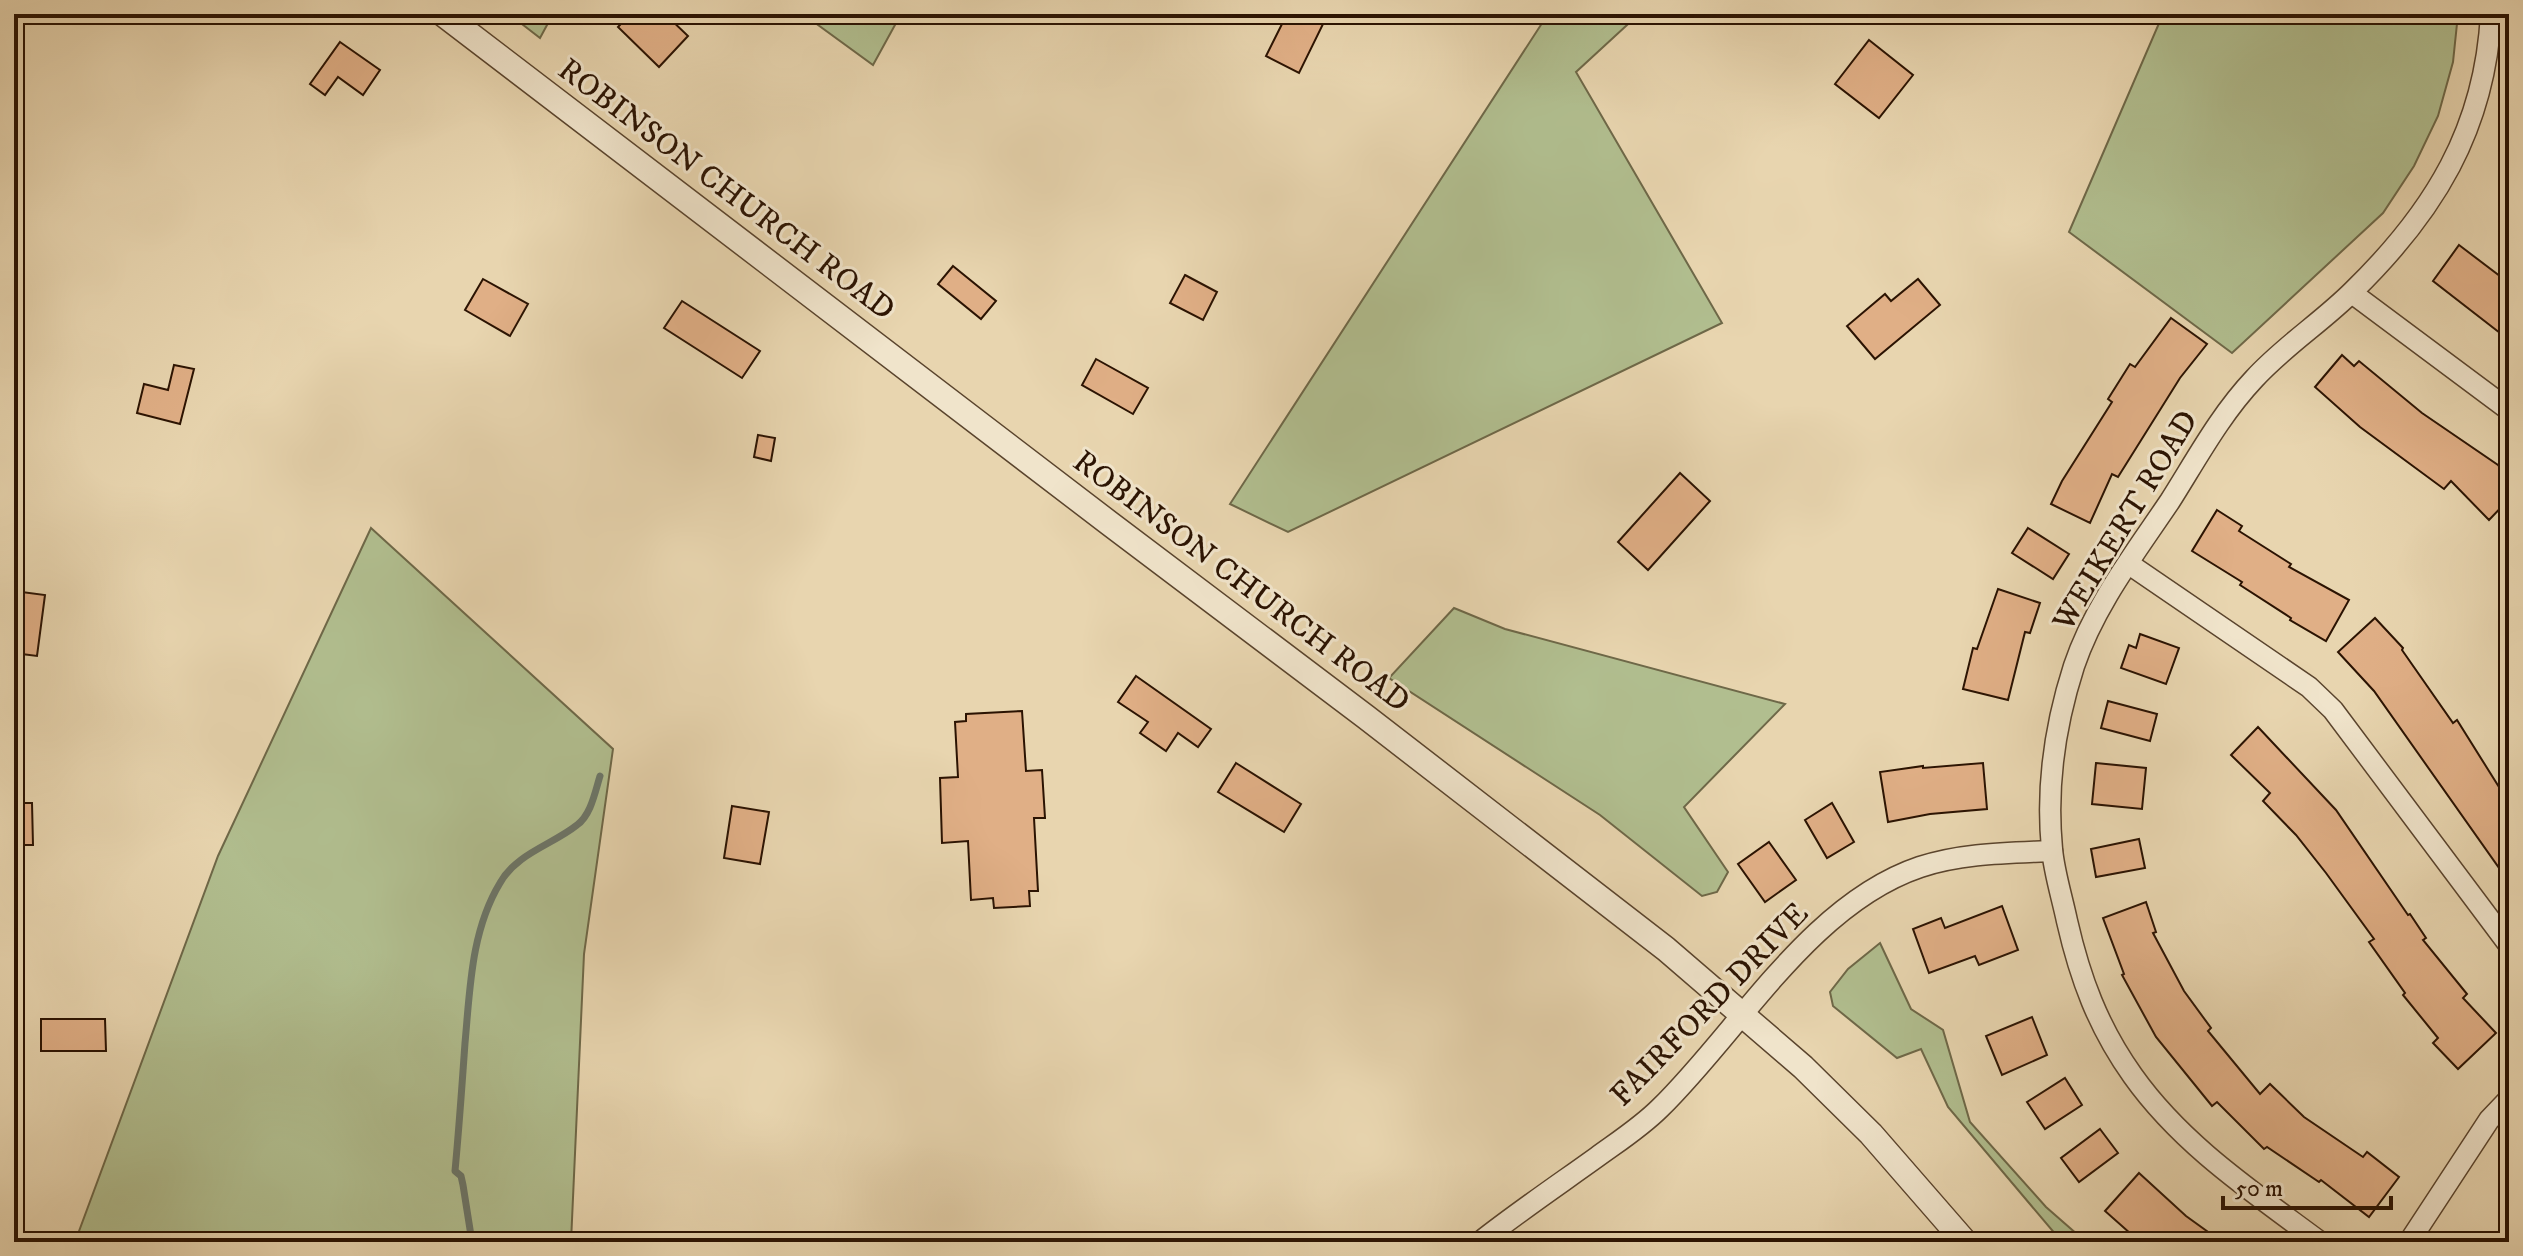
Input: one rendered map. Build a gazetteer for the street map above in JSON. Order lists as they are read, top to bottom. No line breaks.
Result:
{"streets":{"street":["ROBINSON CHURCH ROAD","WEIKERT ROAD","FAIRFORD DRIVE"]},"crossings":[["ROBINSON CHURCH ROAD","FAIRFORD DRIVE"],["WEIKERT ROAD","FAIRFORD DRIVE"]],"scale_bar":"50 m"}
